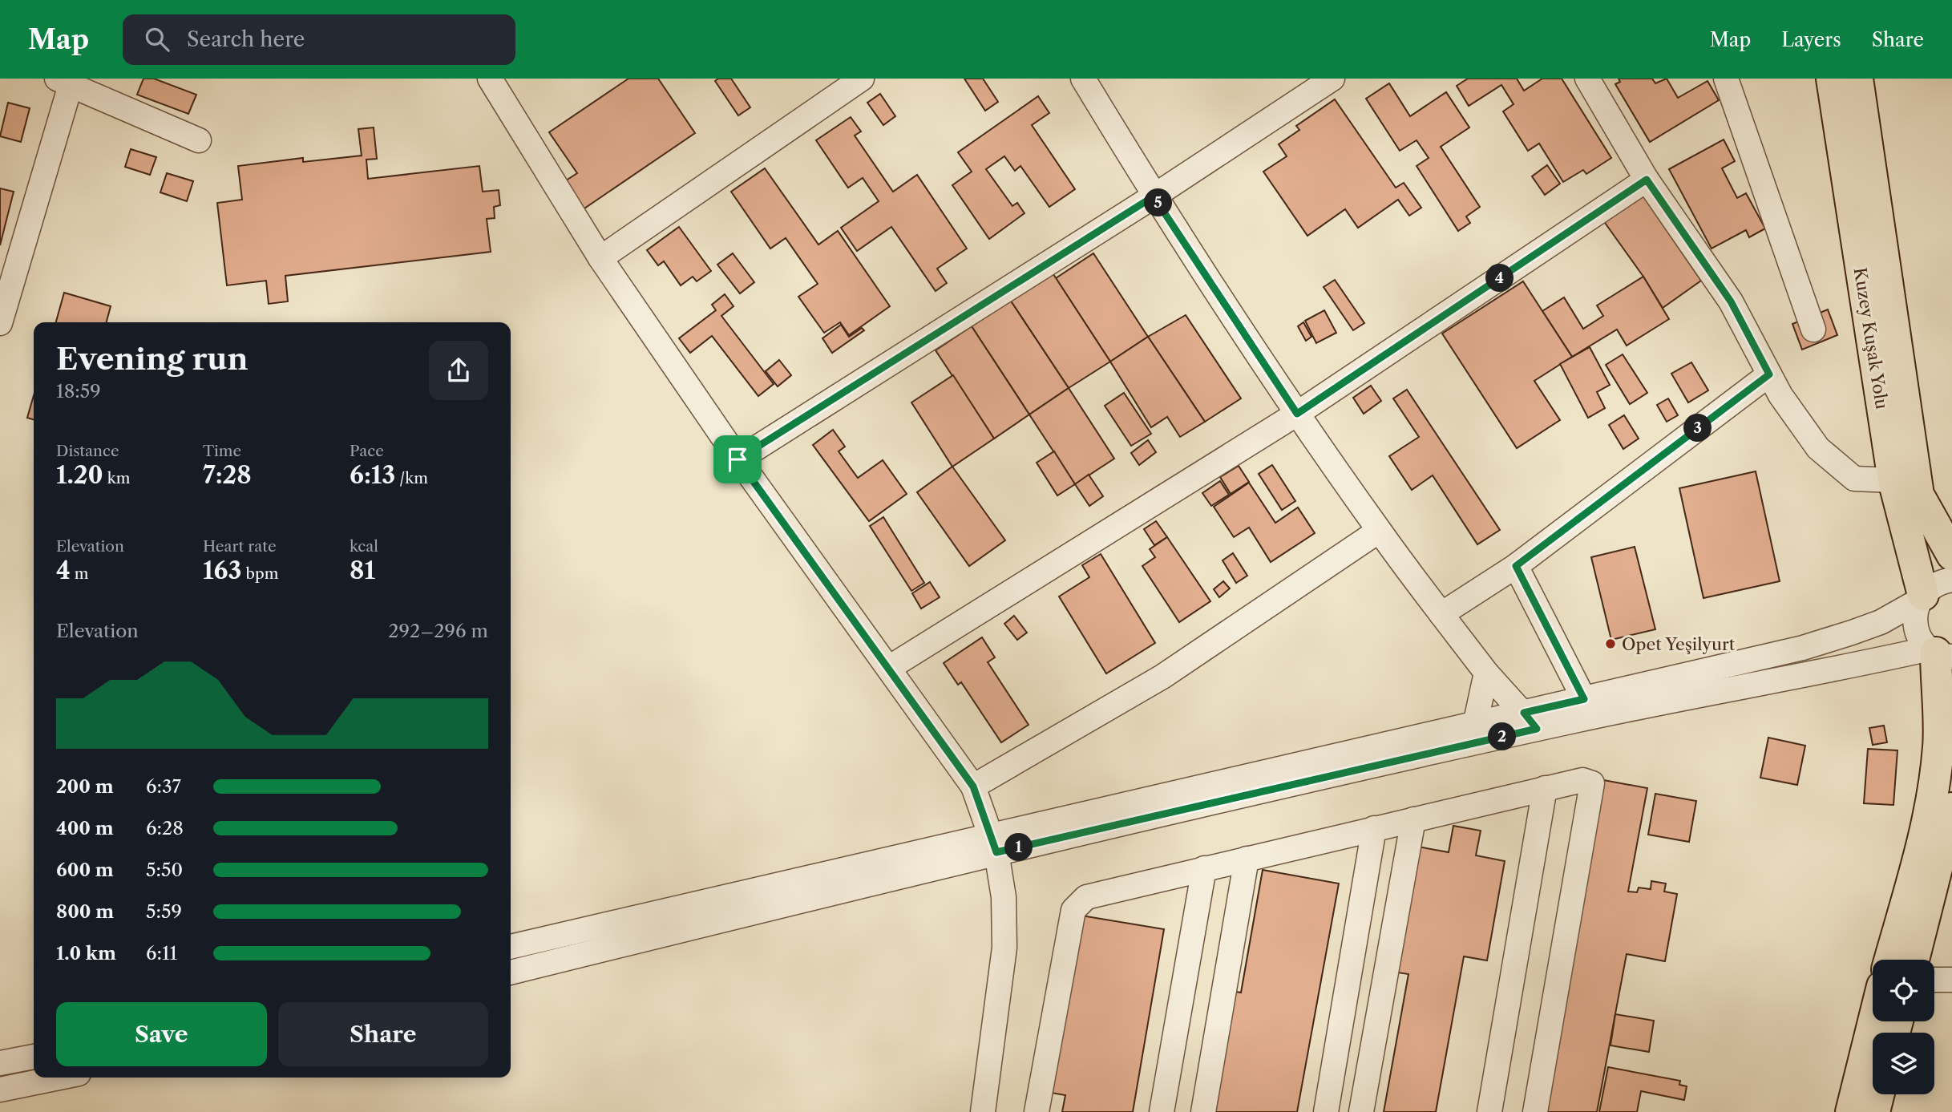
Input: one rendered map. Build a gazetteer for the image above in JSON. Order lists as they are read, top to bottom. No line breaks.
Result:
{"streets":{"main road":["Kuzey Kuşak Yolu"]},"places":["Opet Yeşilyurt"],"page":{"header":"Map","search":"Search here","nav":["Map","Layers","Share"],"pins":["5","4","3","2","1"],"heading":["Evening run","18:59"],"stats":[["Distance","1.20 km"],["Time","7:28"],["Pace","6:13 /km"],["Elevation","4 m"],["Heart rate","163 bpm"],["kcal","81"]],"chart":["Elevation","292–296 m"],"list":[{"name":"200 m","note":"6:37"},{"name":"400 m","note":"6:28"},{"name":"600 m","note":"5:50"},{"name":"800 m","note":"5:59"},{"name":"1.0 km","note":"6:11"}],"buttons":["Save","Share"]}}
